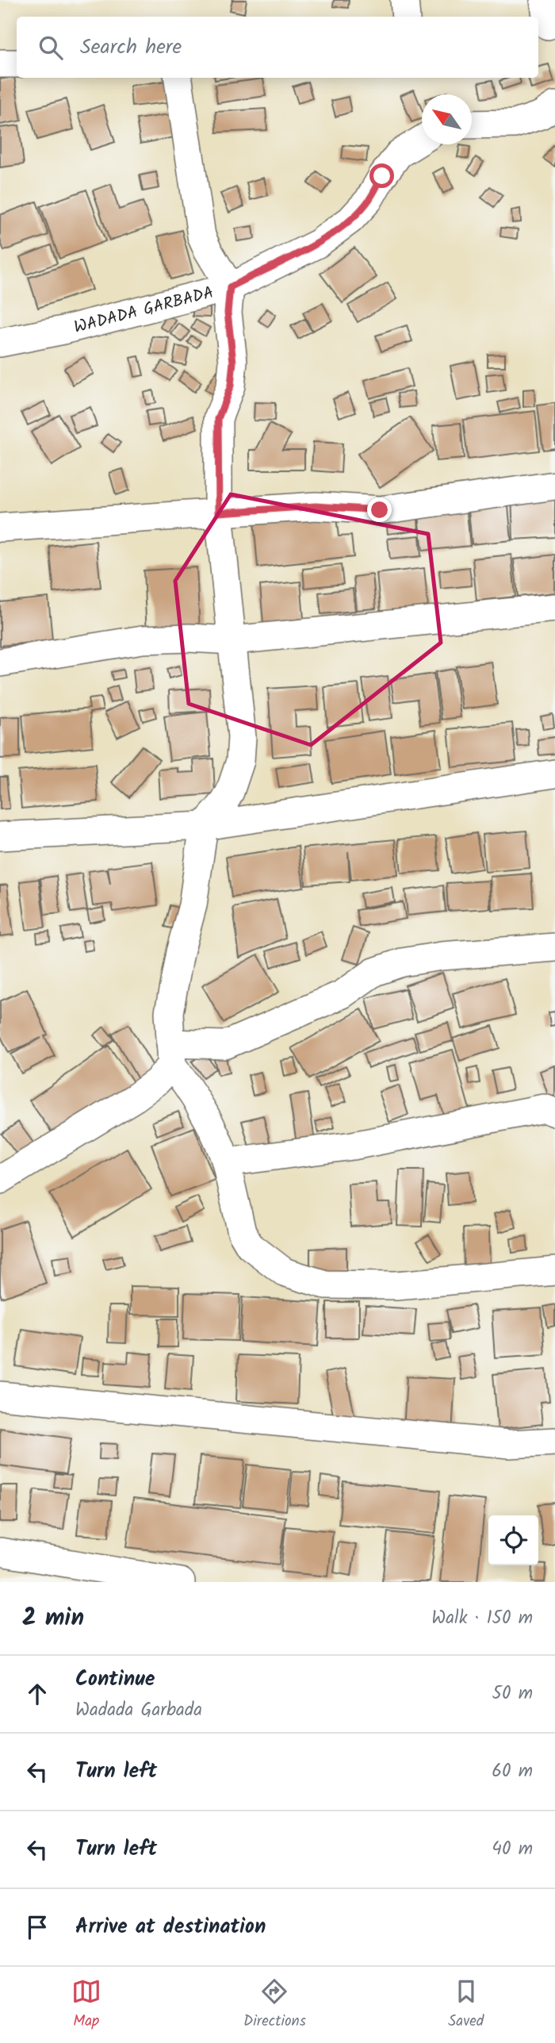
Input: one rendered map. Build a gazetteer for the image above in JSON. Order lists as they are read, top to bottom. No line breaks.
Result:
{"streets":{"street":["WADADA GARBADA"]},"north":"top left","page":{"search":"Search here","heading":["2 min","Walk · 150 m"],"list":[["Continue","Wadada Garbada","50 m"],["Turn left","60 m"],["Turn left","40 m"],"Arrive at destination"],"nav":["Map","Directions","Saved"]}}
